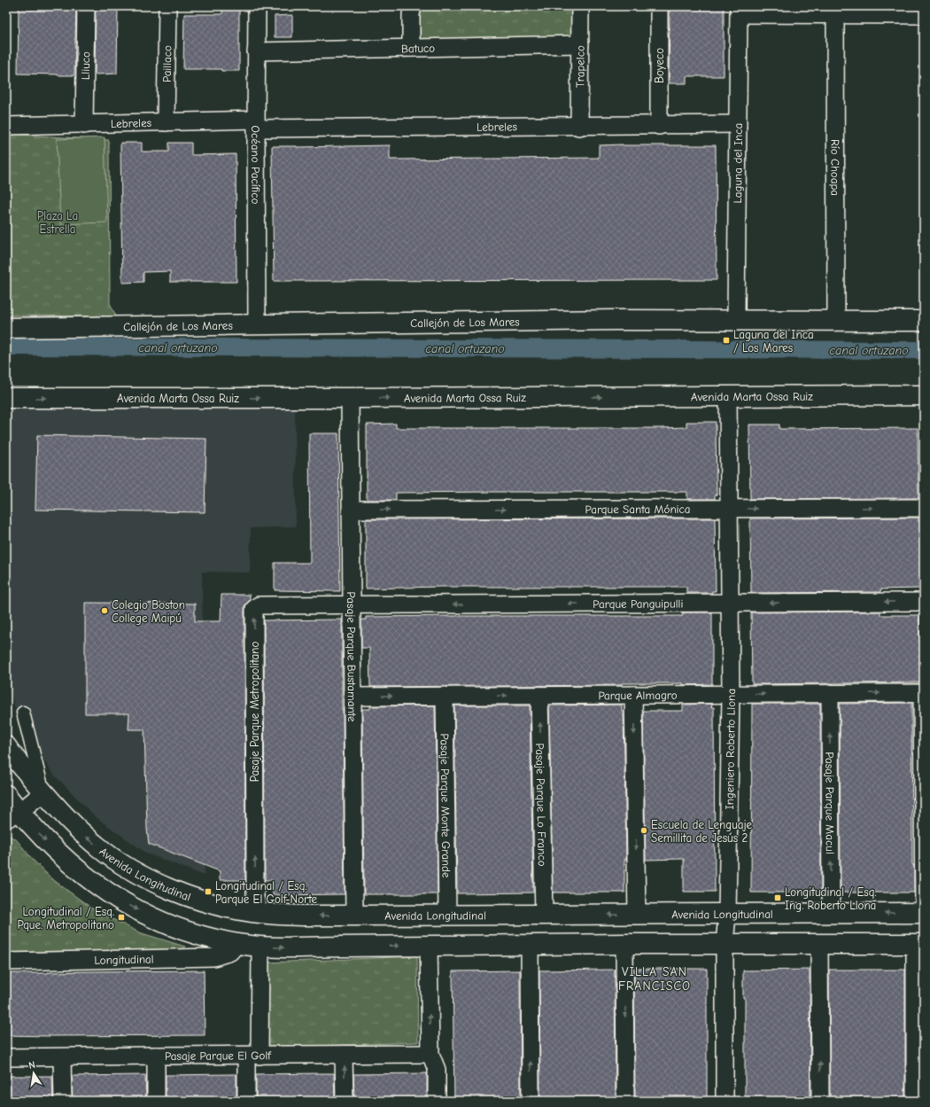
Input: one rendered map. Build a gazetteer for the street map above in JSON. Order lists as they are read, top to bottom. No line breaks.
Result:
{"streets":{"main road":["Callejón de Los Mares","Avenida Marta Ossa Ruiz","Avenida Longitudinal"],"street":["Batuco","Paillaco","Lliuco","Boyeco","Trapelco","Lebreles","Laguna del Inca","Océano Pacífico","Río Choapa","Parque Santa Mónica","Parque Panguipulli","Pasaje Parque Bustamante","Parque Almagro","Pasaje Parque Metropolitano","Ingeniero Roberto Llona","Pasaje Parque Macul","Pasaje Parque Lo Franco","Pasaje Parque Monte Grande","Longitudinal","Pasaje Parque El Golf"]},"crossings":[["Batuco","Trapelco"],["Batuco","Océano Pacífico"],["Paillaco","Lebreles"],["Lliuco","Lebreles"],["Boyeco","Lebreles"],["Trapelco","Lebreles"],["Lebreles","Laguna del Inca"],["Lebreles","Océano Pacífico"],["Laguna del Inca","Callejón de Los Mares"],["Océano Pacífico","Callejón de Los Mares"],["Río Choapa","Callejón de Los Mares"],["Avenida Marta Ossa Ruiz","Pasaje Parque Bustamante"],["Avenida Marta Ossa Ruiz","Ingeniero Roberto Llona"],["Parque Santa Mónica","Pasaje Parque Bustamante"],["Parque Santa Mónica","Ingeniero Roberto Llona"],["Parque Panguipulli","Pasaje Parque Bustamante"],["Parque Panguipulli","Pasaje Parque Metropolitano"],["Parque Panguipulli","Ingeniero Roberto Llona"],["Pasaje Parque Bustamante","Parque Almagro"],["Pasaje Parque Bustamante","Pasaje Parque Metropolitano"],["Pasaje Parque Bustamante","Avenida Longitudinal"],["Parque Almagro","Ingeniero Roberto Llona"],["Parque Almagro","Pasaje Parque Macul"],["Parque Almagro","Pasaje Parque Lo Franco"],["Parque Almagro","Pasaje Parque Monte Grande"],["Pasaje Parque Metropolitano","Avenida Longitudinal"],["Ingeniero Roberto Llona","Avenida Longitudinal"],["Pasaje Parque Macul","Avenida Longitudinal"],["Pasaje Parque Lo Franco","Avenida Longitudinal"],["Pasaje Parque Monte Grande","Avenida Longitudinal"]],"one_way":["Avenida Marta Ossa Ruiz","Parque Santa Mónica","Parque Panguipulli","Parque Almagro"],"districts":["VILLA SAN FRANCISCO"],"water":["canal ortuzano"],"parks":["Plaza La Estrella"],"places":{"transit":["Laguna del Inca / Los Mares","Longitudinal / Esq. Parque El Golf-Norte","Longitudinal / Esq. Ing. Roberto Llona","Longitudinal / Esq. Pque. Metropolitano"],"other":["Colegio Boston College Maipú","Escuela de Lenguaje Semillita de Jesús 2"]},"north":"top"}
